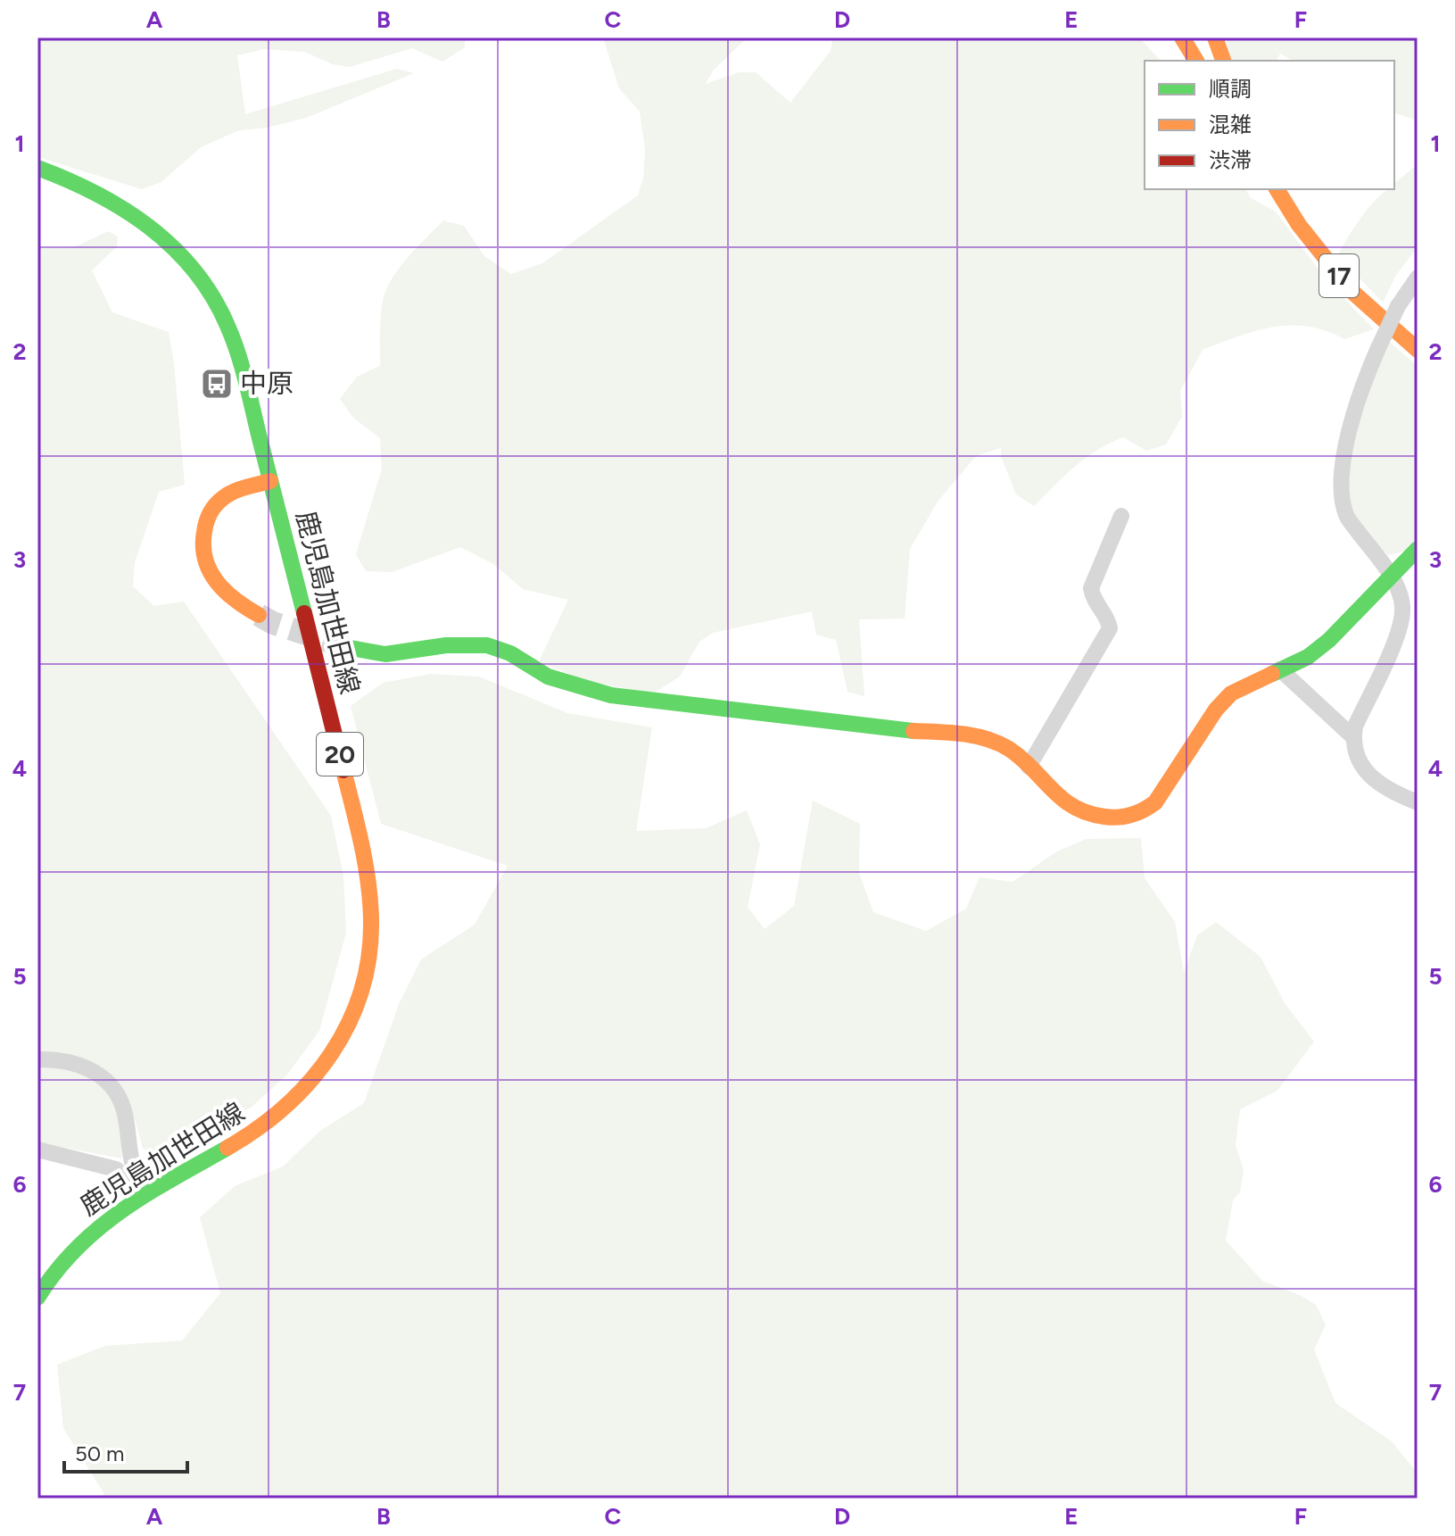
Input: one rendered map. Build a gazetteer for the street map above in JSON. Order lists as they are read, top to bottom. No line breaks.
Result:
{"streets":{"main road":["17","鹿児島加世田線","20"]},"places":{"bus stop":["中原"]},"legend":["順調","混雑","渋滞"],"scale_bar":"50 m","grid":{"columns":["A","B","C","D","E","F"],"rows":["1","2","3","4","5","6","7"]}}
